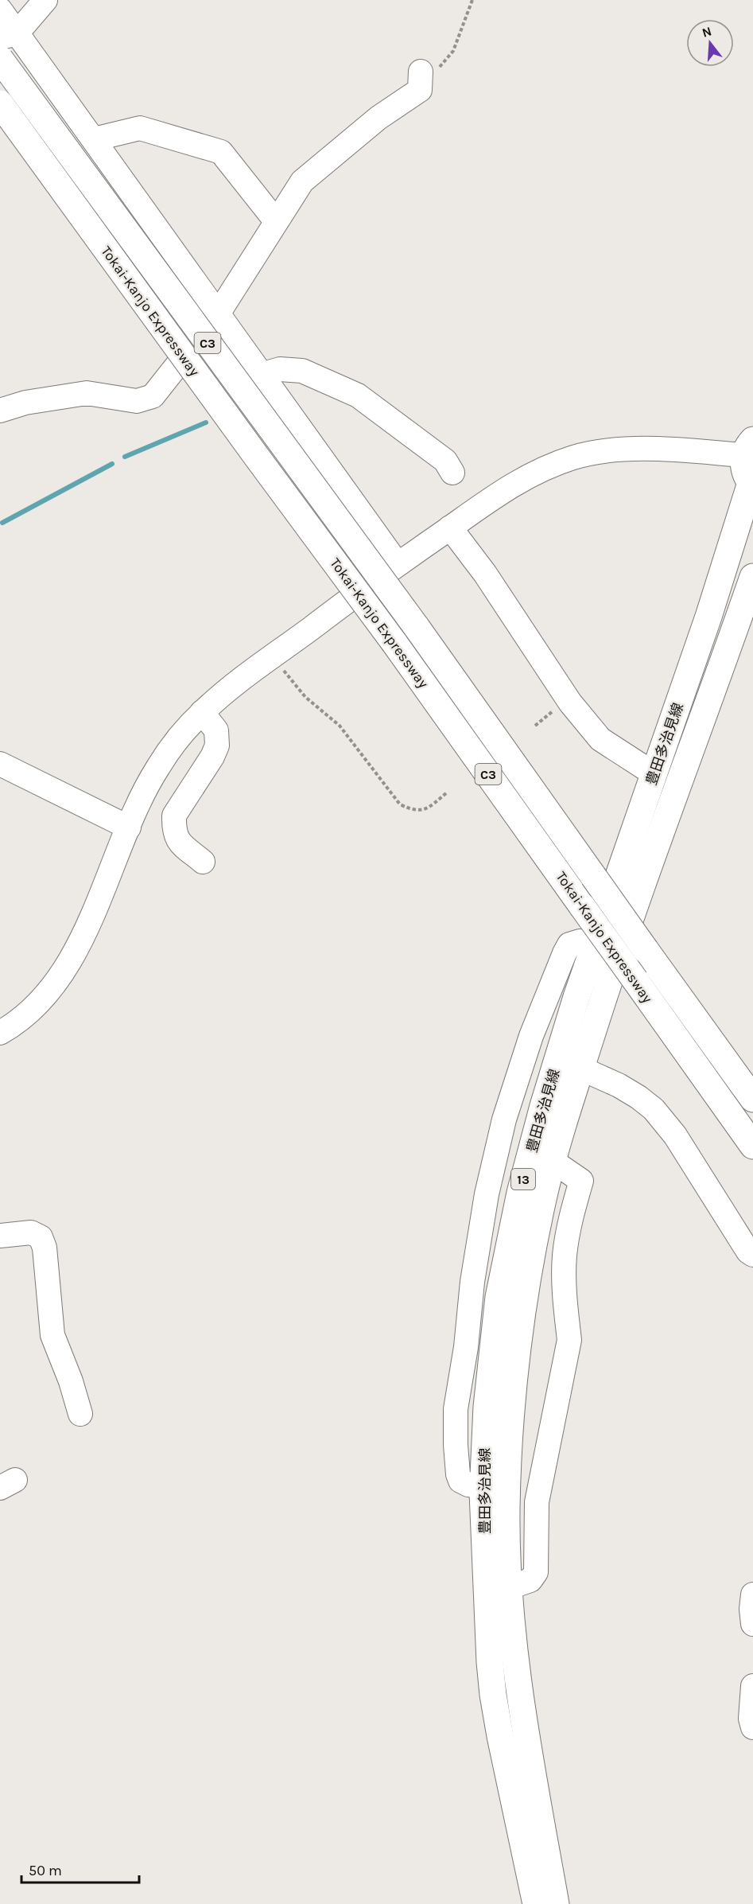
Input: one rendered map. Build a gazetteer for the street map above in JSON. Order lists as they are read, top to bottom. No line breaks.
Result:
{"streets":{"main road":["Tokai-Kanjo Expressway","C3","豊田多治見線","13"]},"scale_bar":"50 m","north":"top"}
